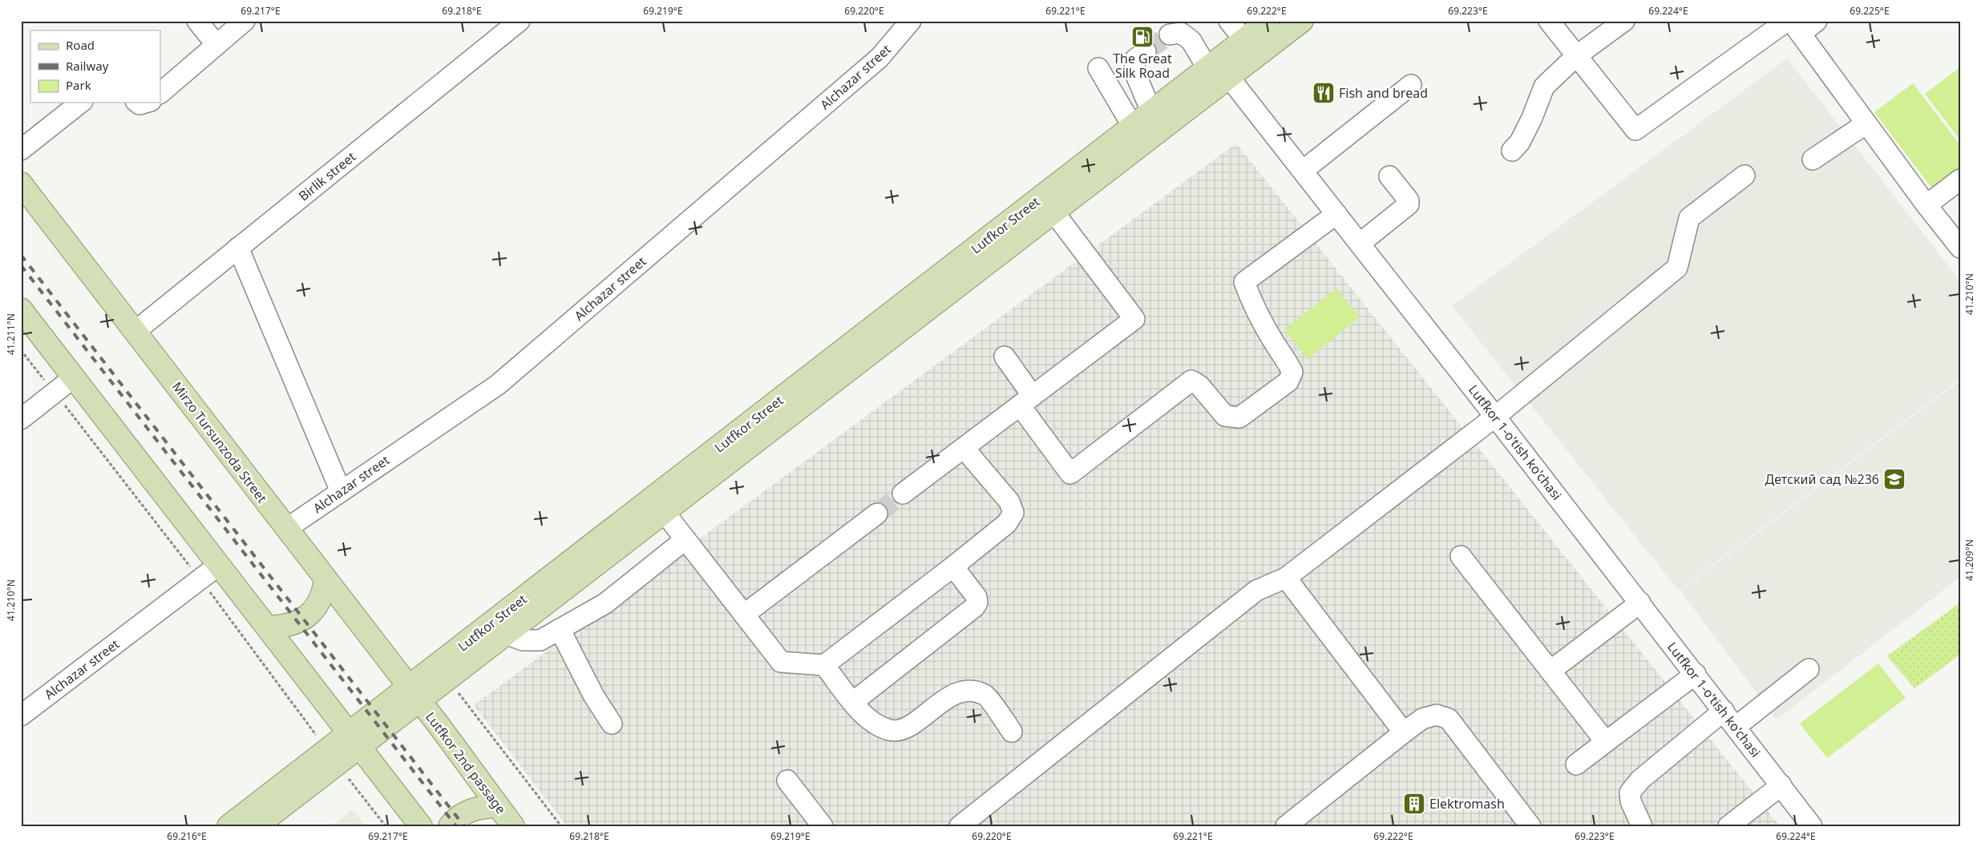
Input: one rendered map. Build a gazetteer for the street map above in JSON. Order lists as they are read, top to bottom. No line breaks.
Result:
{"streets":{"main road":["Lutfkor Street","Mirzo Tursunzoda Street","Lutfkor 2nd passage"],"street":["Alchazar street","Birlik street","Lutfkor 1-o'tish ko'chasi"]},"crossings":[["Alchazar street","Mirzo Tursunzoda Street"],["Birlik street","Mirzo Tursunzoda Street"],["Lutfkor Street","Mirzo Tursunzoda Street"],["Lutfkor Street","Lutfkor 1-o'tish ko'chasi"],["Lutfkor Street","Lutfkor 2nd passage"],["Mirzo Tursunzoda Street","Lutfkor 2nd passage"]],"places":{"fuel station":["The Great Silk Road"],"restaurant":["Fish and bread"],"school or university":["Детский сад №236"],"building":["Elektromash"]},"legend":["Road","Railway","Park"],"coordinates":["69.217°E","69.218°E","69.219°E","69.220°E","69.221°E","69.222°E","69.223°E","69.224°E","69.225°E","41.210°N","41.211°N","41.209°N","69.216°E"]}
